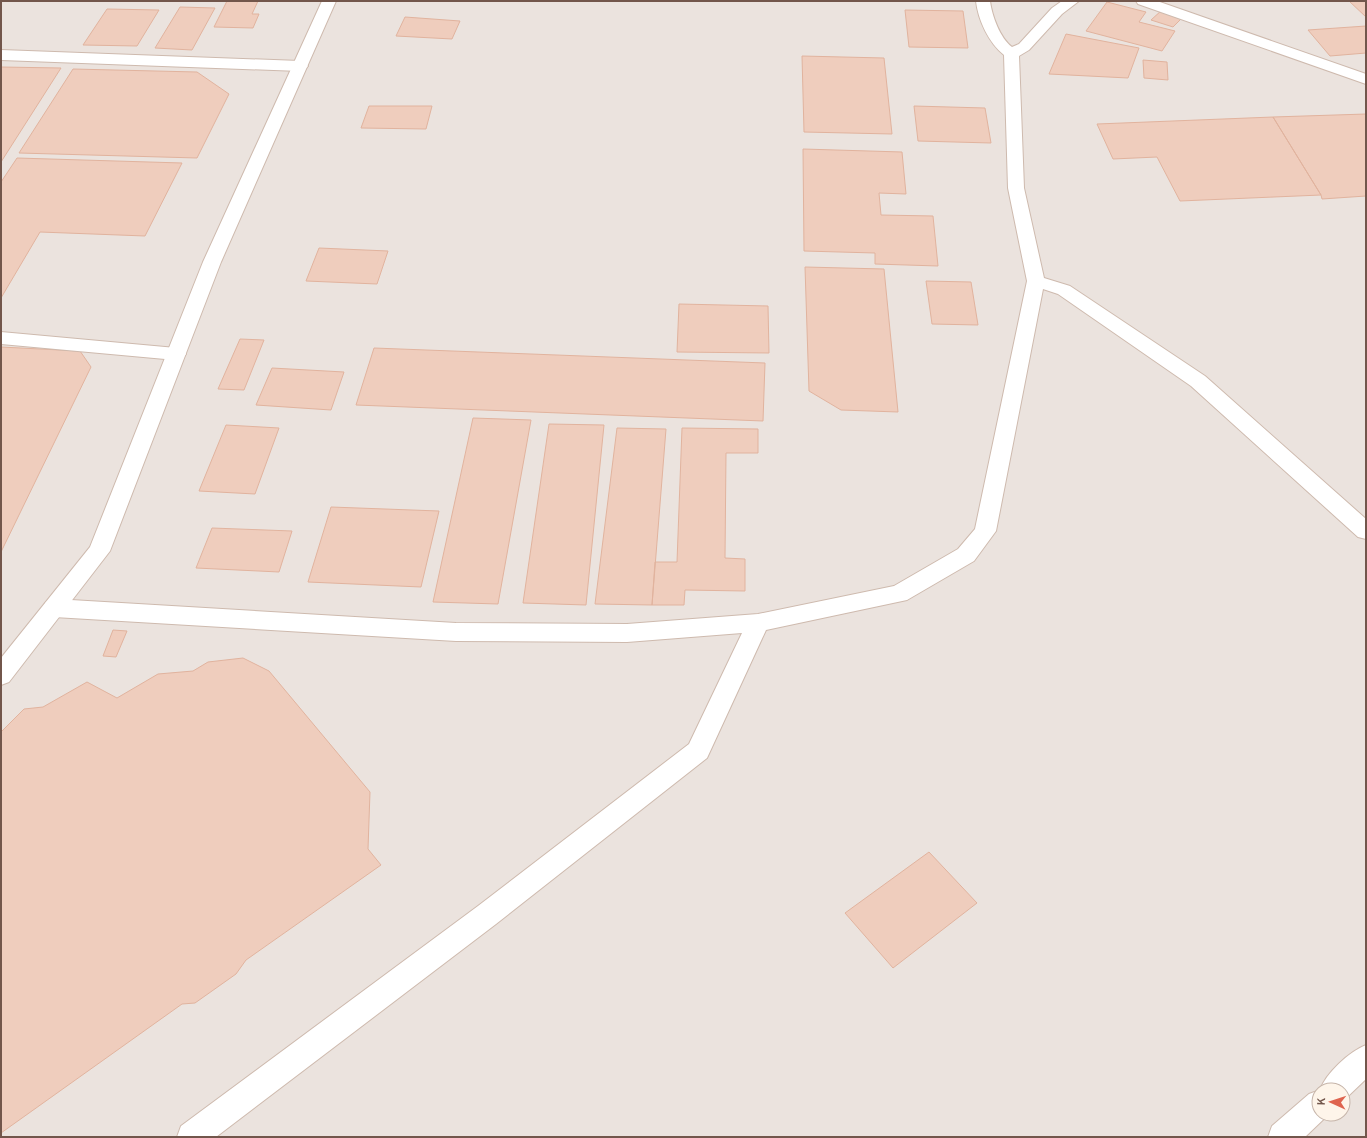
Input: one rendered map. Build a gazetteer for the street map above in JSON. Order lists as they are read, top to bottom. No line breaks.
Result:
{"north":"left"}
